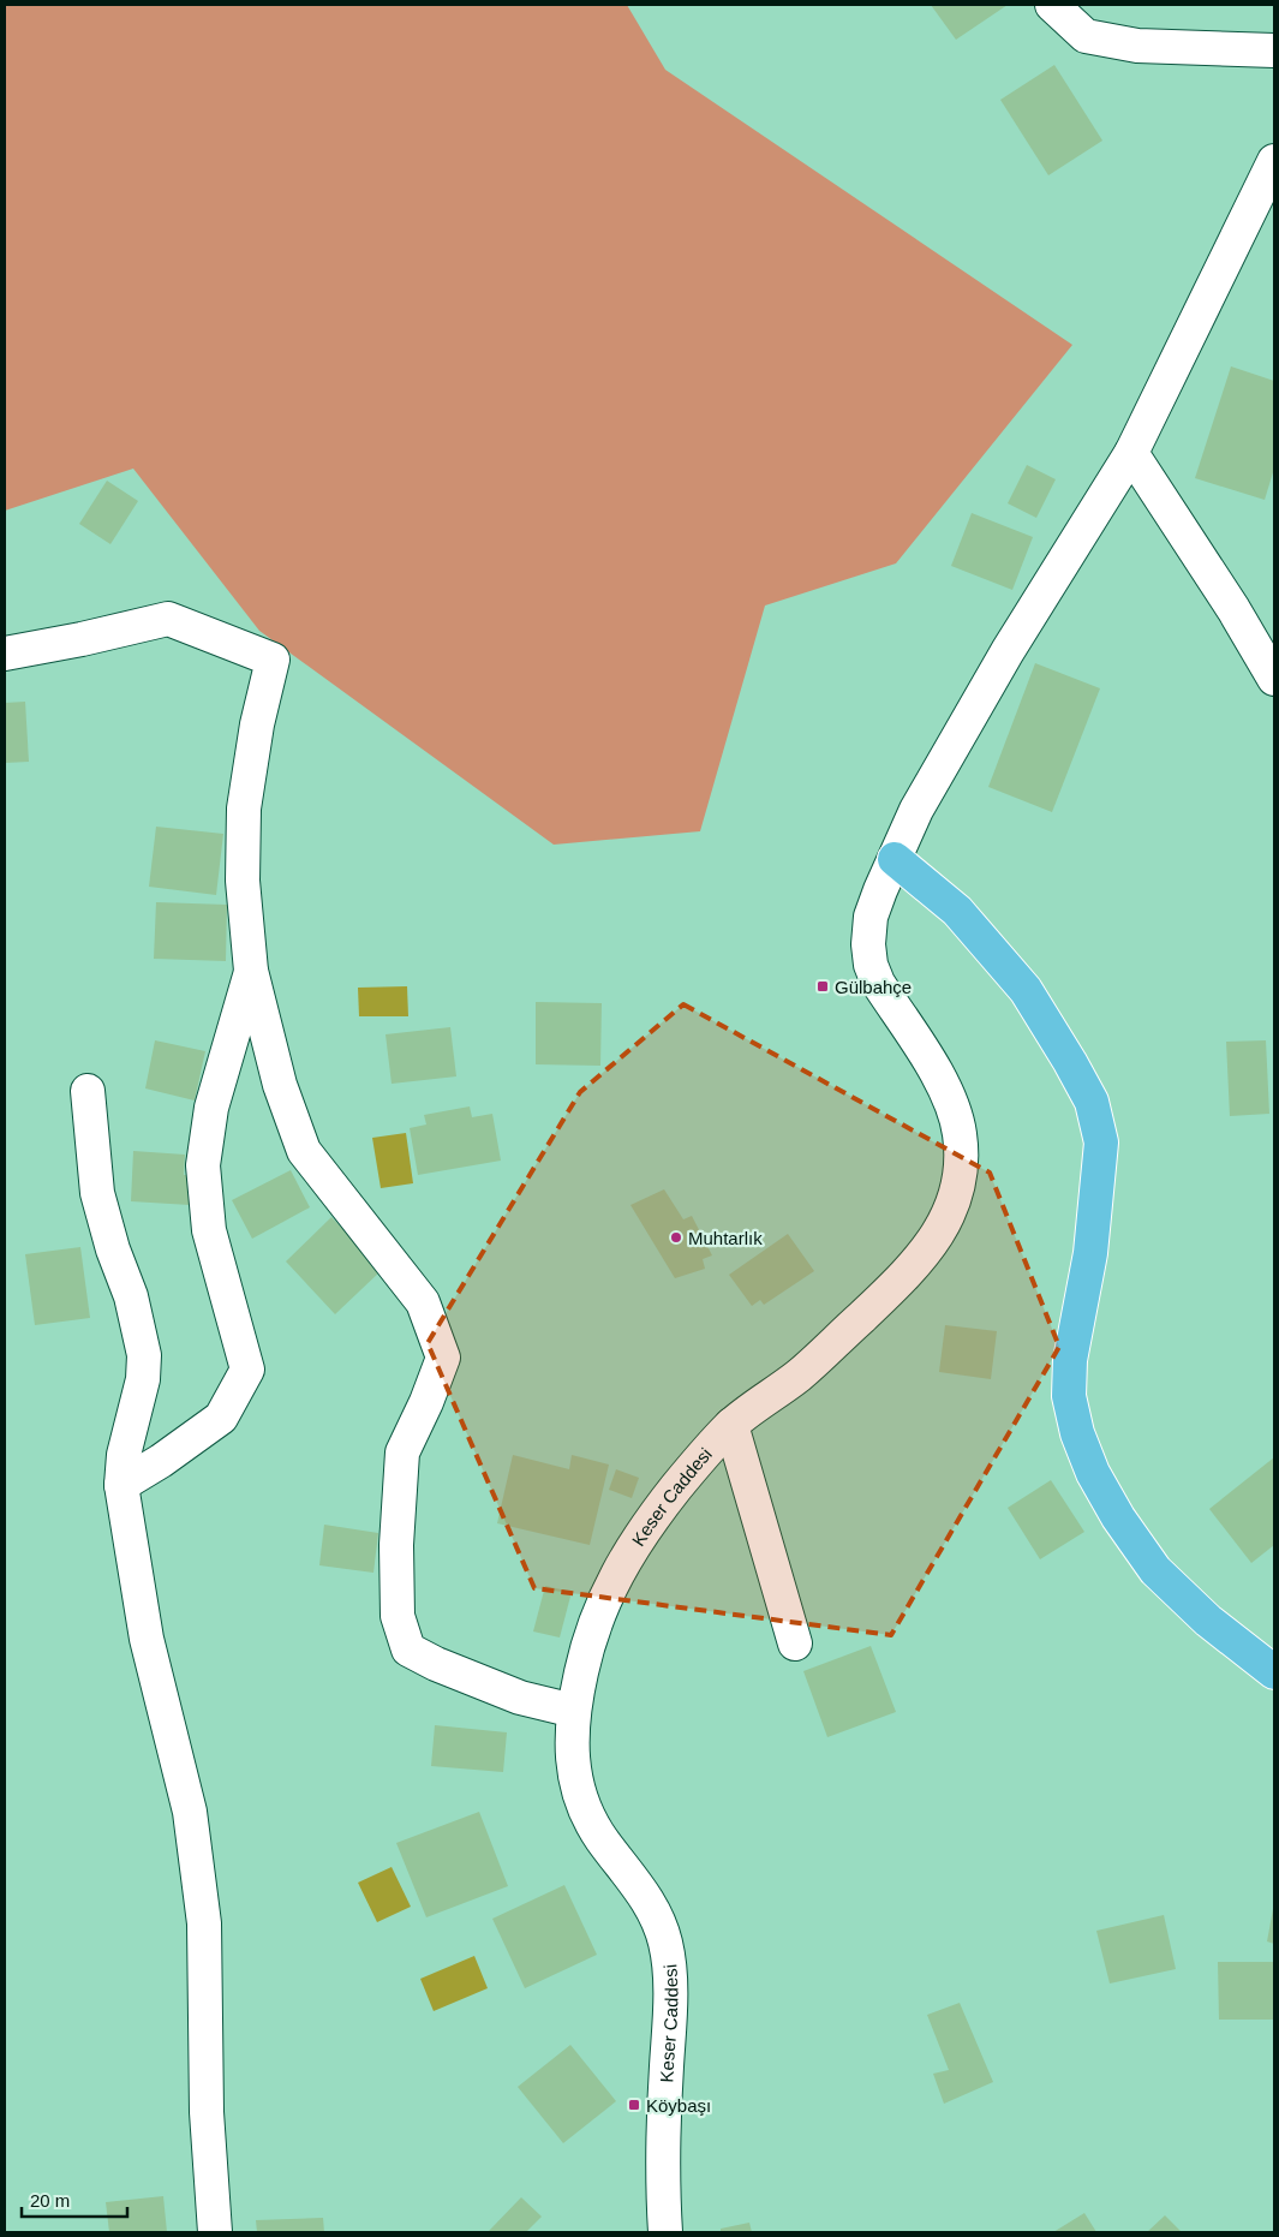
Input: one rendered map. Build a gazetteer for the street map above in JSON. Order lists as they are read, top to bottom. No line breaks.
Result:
{"streets":{"street":["Keser Caddesi"]},"places":{"transit":["Gülbahçe","Köybaşı"],"other":["Muhtarlık"]},"scale_bar":"20 m"}
